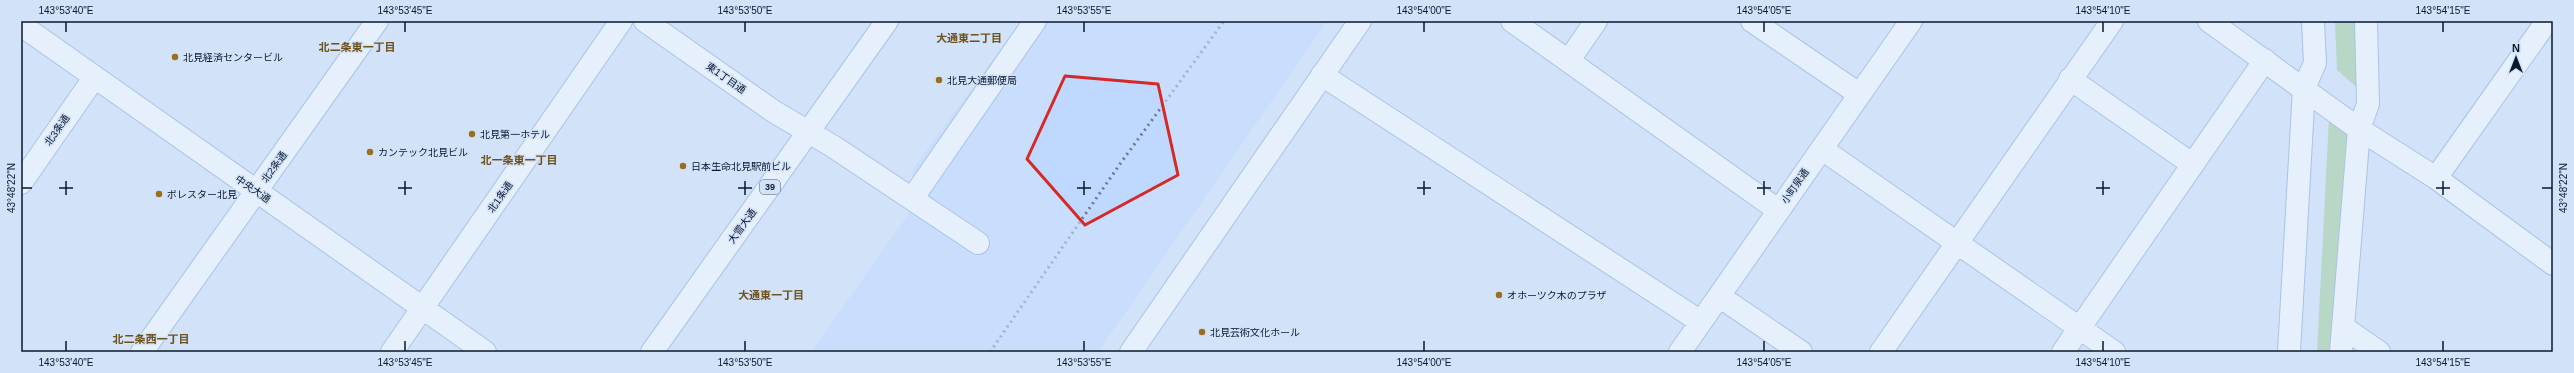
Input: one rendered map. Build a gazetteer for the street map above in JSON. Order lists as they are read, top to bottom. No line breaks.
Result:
{"streets":{"main road":["東1丁目通","北3条通","北2条通","小町泉通","39","中央大通","北1条通","大雪大通"]},"crossings":[["東1丁目通","大雪大通"],["北3条通","中央大通"],["北2条通","中央大通"],["中央大通","北1条通"]],"districts":["大通東二丁目","北二条東一丁目","北一条東一丁目","大通東一丁目","北二条西一丁目"],"places":["北見経済センタービル","北見大通郵便局","北見第一ホテル","カンテック北見ビル","日本生命北見駅前ビル","ポレスター北見","オホーツク木のプラザ","北見芸術文化ホール"],"north":"top","coordinates":["143°53'40\"E","143°53'45\"E","143°53'50\"E","143°53'55\"E","143°54'00\"E","143°54'05\"E","143°54'10\"E","143°54'15\"E","43°48'22\"N"]}
